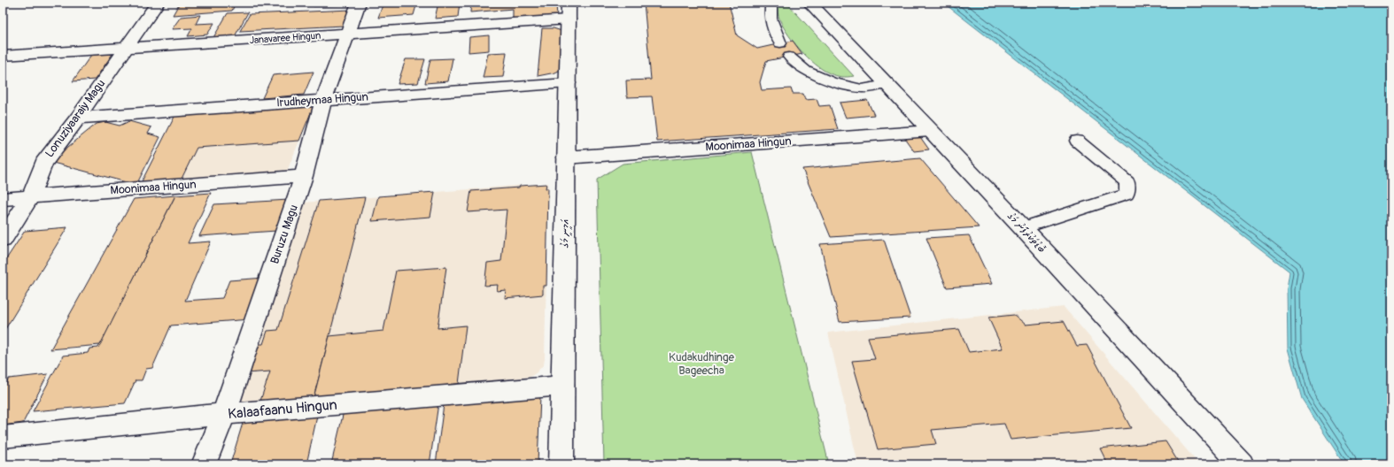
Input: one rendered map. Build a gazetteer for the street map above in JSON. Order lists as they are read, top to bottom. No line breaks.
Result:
{"streets":{"street":["Janavaree Hingun","Irudheymaa Hingun","Lonuziyaaraiy Magu","Moonimaa Hingun","ބޮޑުތަކުރުފާނު މަގު","އަމީނީ މަގު","Buruzu Magu","Kalaafaanu Hingun"]},"crossings":[["Janavaree Hingun","Lonuziyaaraiy Magu"],["Janavaree Hingun","އަމީނީ މަގު"],["Janavaree Hingun","Buruzu Magu"],["Irudheymaa Hingun","Lonuziyaaraiy Magu"],["Irudheymaa Hingun","އަމީނީ މަގު"],["Irudheymaa Hingun","Buruzu Magu"],["Lonuziyaaraiy Magu","Moonimaa Hingun"],["Moonimaa Hingun","ބޮޑުތަކުރުފާނު މަގު"],["Moonimaa Hingun","އަމީނީ މަގު"],["Moonimaa Hingun","Buruzu Magu"],["އަމީނީ މަގު","Kalaafaanu Hingun"],["Buruzu Magu","Kalaafaanu Hingun"]],"parks":["Kudakudhinge Bageecha"]}
